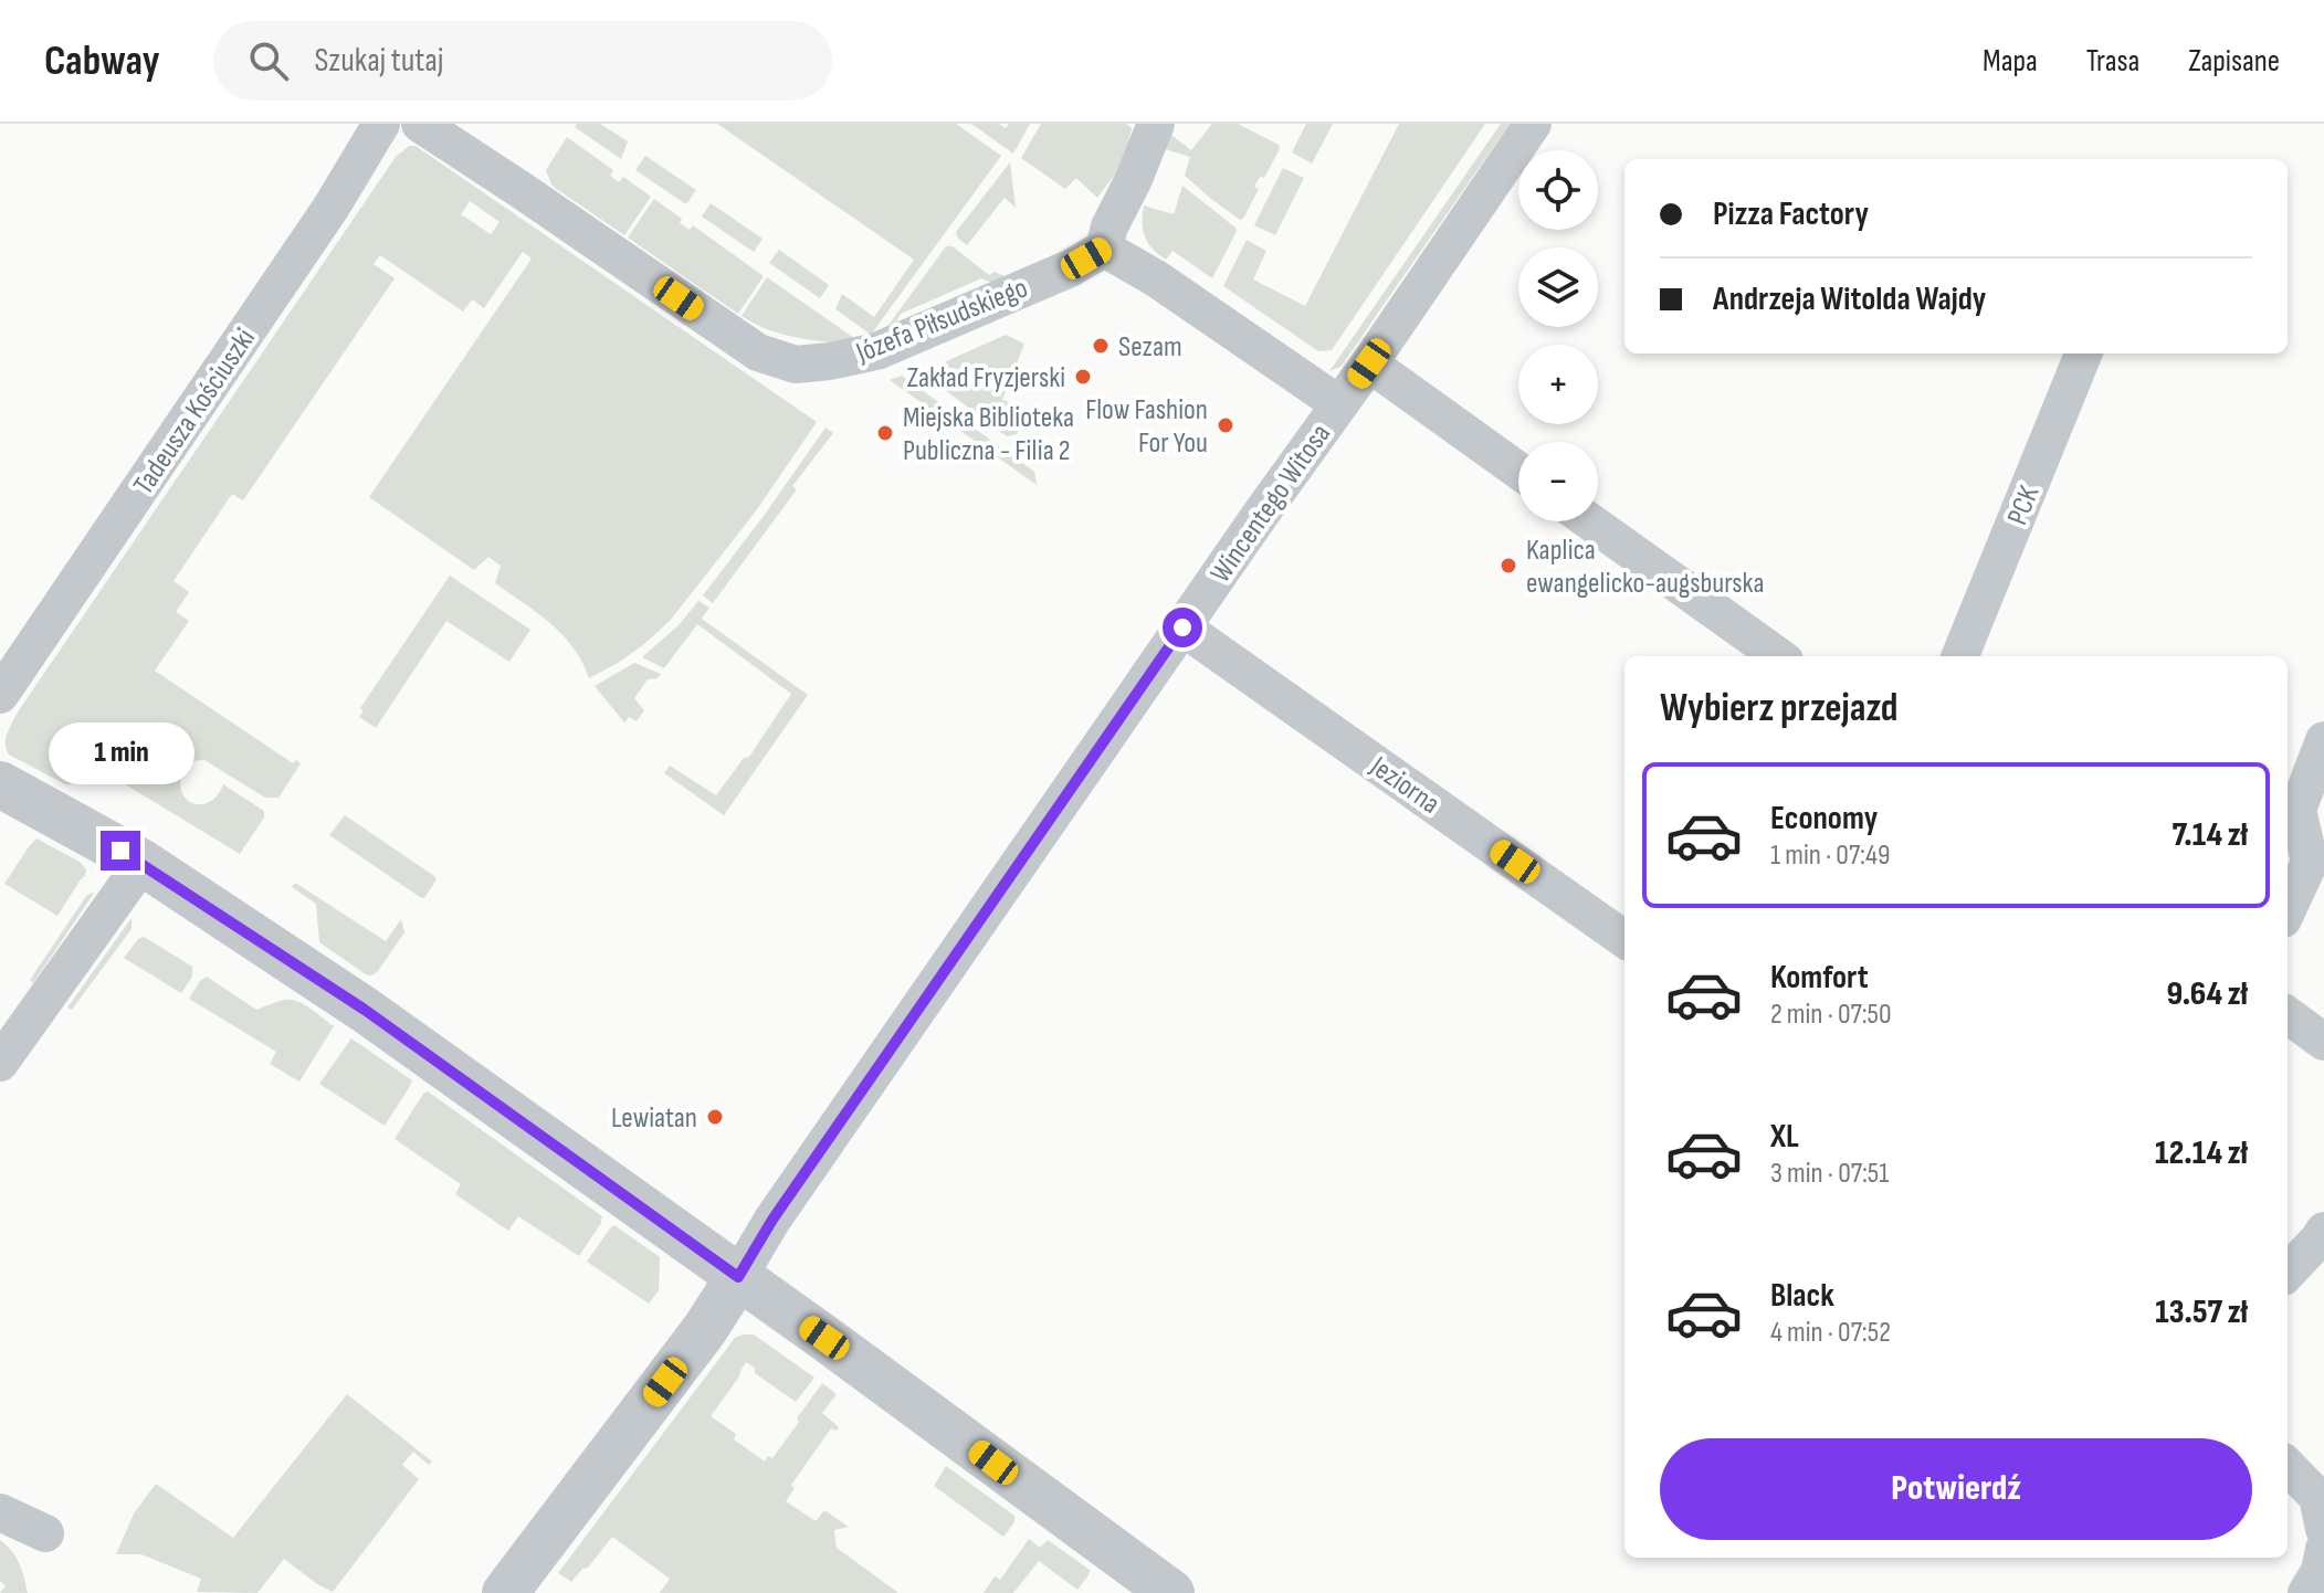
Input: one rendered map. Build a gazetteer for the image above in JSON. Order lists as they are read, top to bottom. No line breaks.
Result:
{"streets":{"street":["Józefa Piłsudskiego","Tadeusza Kościuszki","Wincentego Witosa","PCK","Jeziorna"]},"crossings":[["Wincentego Witosa","Jeziorna"]],"places":["Sezam","Zakład Fryzjerski","Flow Fashion For You","Miejska Biblioteka Publiczna - Filia 2","Kaplica ewangelicko-augsburska","Lewiatan"],"page":{"header":"Cabway","search":"Szukaj tutaj","nav":["Mapa","Trasa","Zapisane"],"map_buttons":["+","−"],"banner":["Pizza Factory","Andrzeja Witolda Wajdy"],"heading":"Wybierz przejazd","bubble":"1 min","list":[{"name":"Economy","note":"1 min · 07:49","value":"7.14 zł"},{"name":"Komfort","note":"2 min · 07:50","value":"9.64 zł"},{"name":"XL","note":"3 min · 07:51","value":"12.14 zł"},{"name":"Black","note":"4 min · 07:52","value":"13.57 zł"}],"buttons":"Potwierdź"}}
